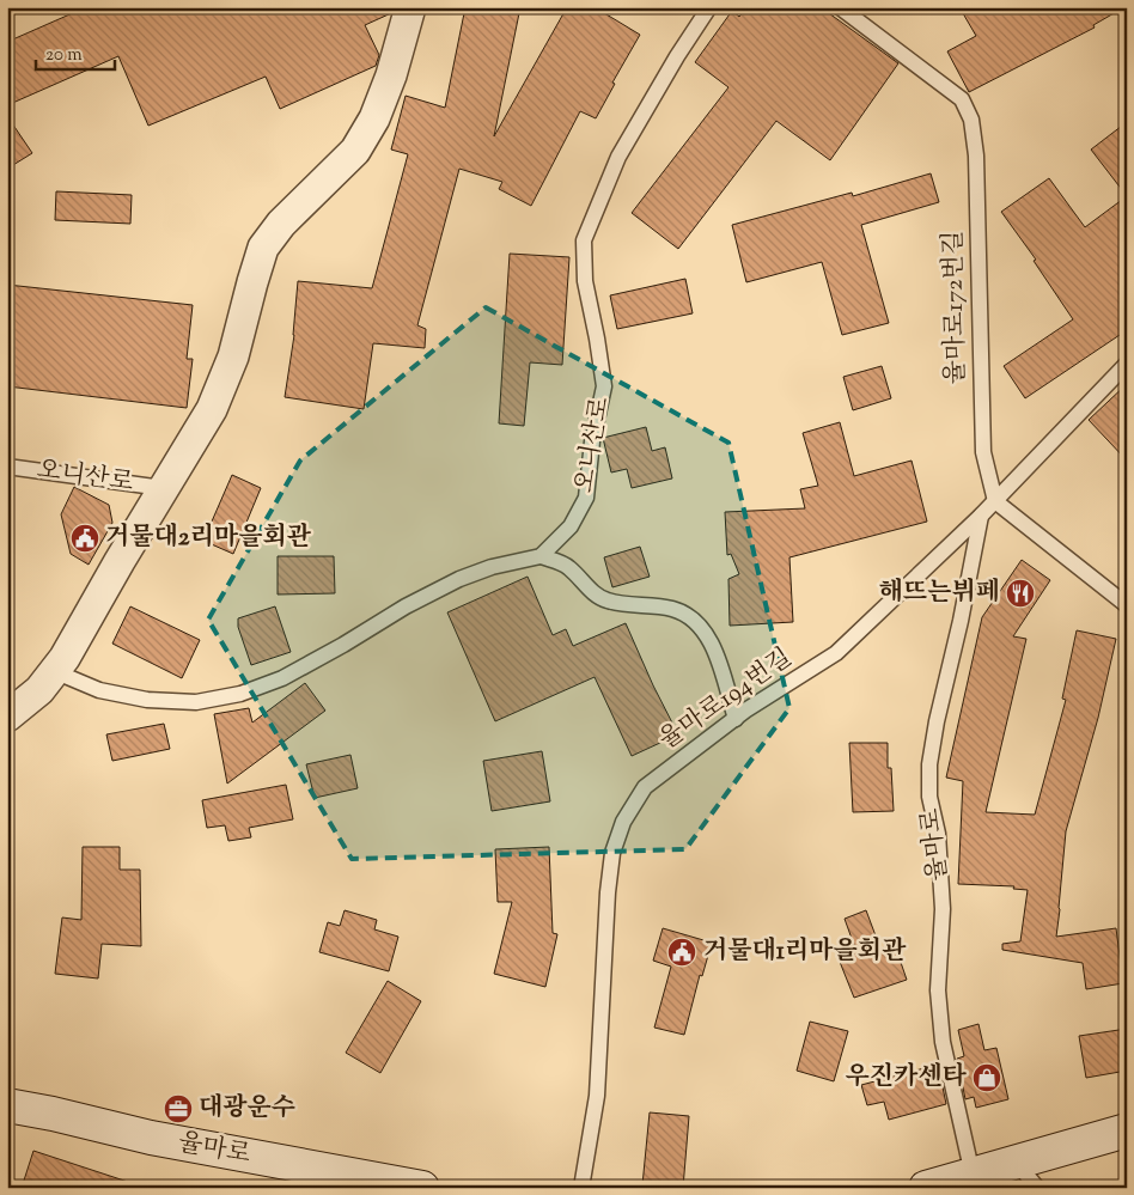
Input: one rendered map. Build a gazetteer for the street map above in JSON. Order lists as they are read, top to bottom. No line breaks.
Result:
{"streets":{"street":["오니산로","율마로"],"lane":["율마로172번길","율마로194번길"]},"crossings":[["율마로172번길","율마로194번길"],["율마로194번길","율마로"]],"places":{"public building":["거물대2리마을회관","거물대1리마을회관"],"restaurant":["해뜨는뷔페"],"shop":["우진카센타"],"office":["대광운수"]},"scale_bar":"20 m"}
